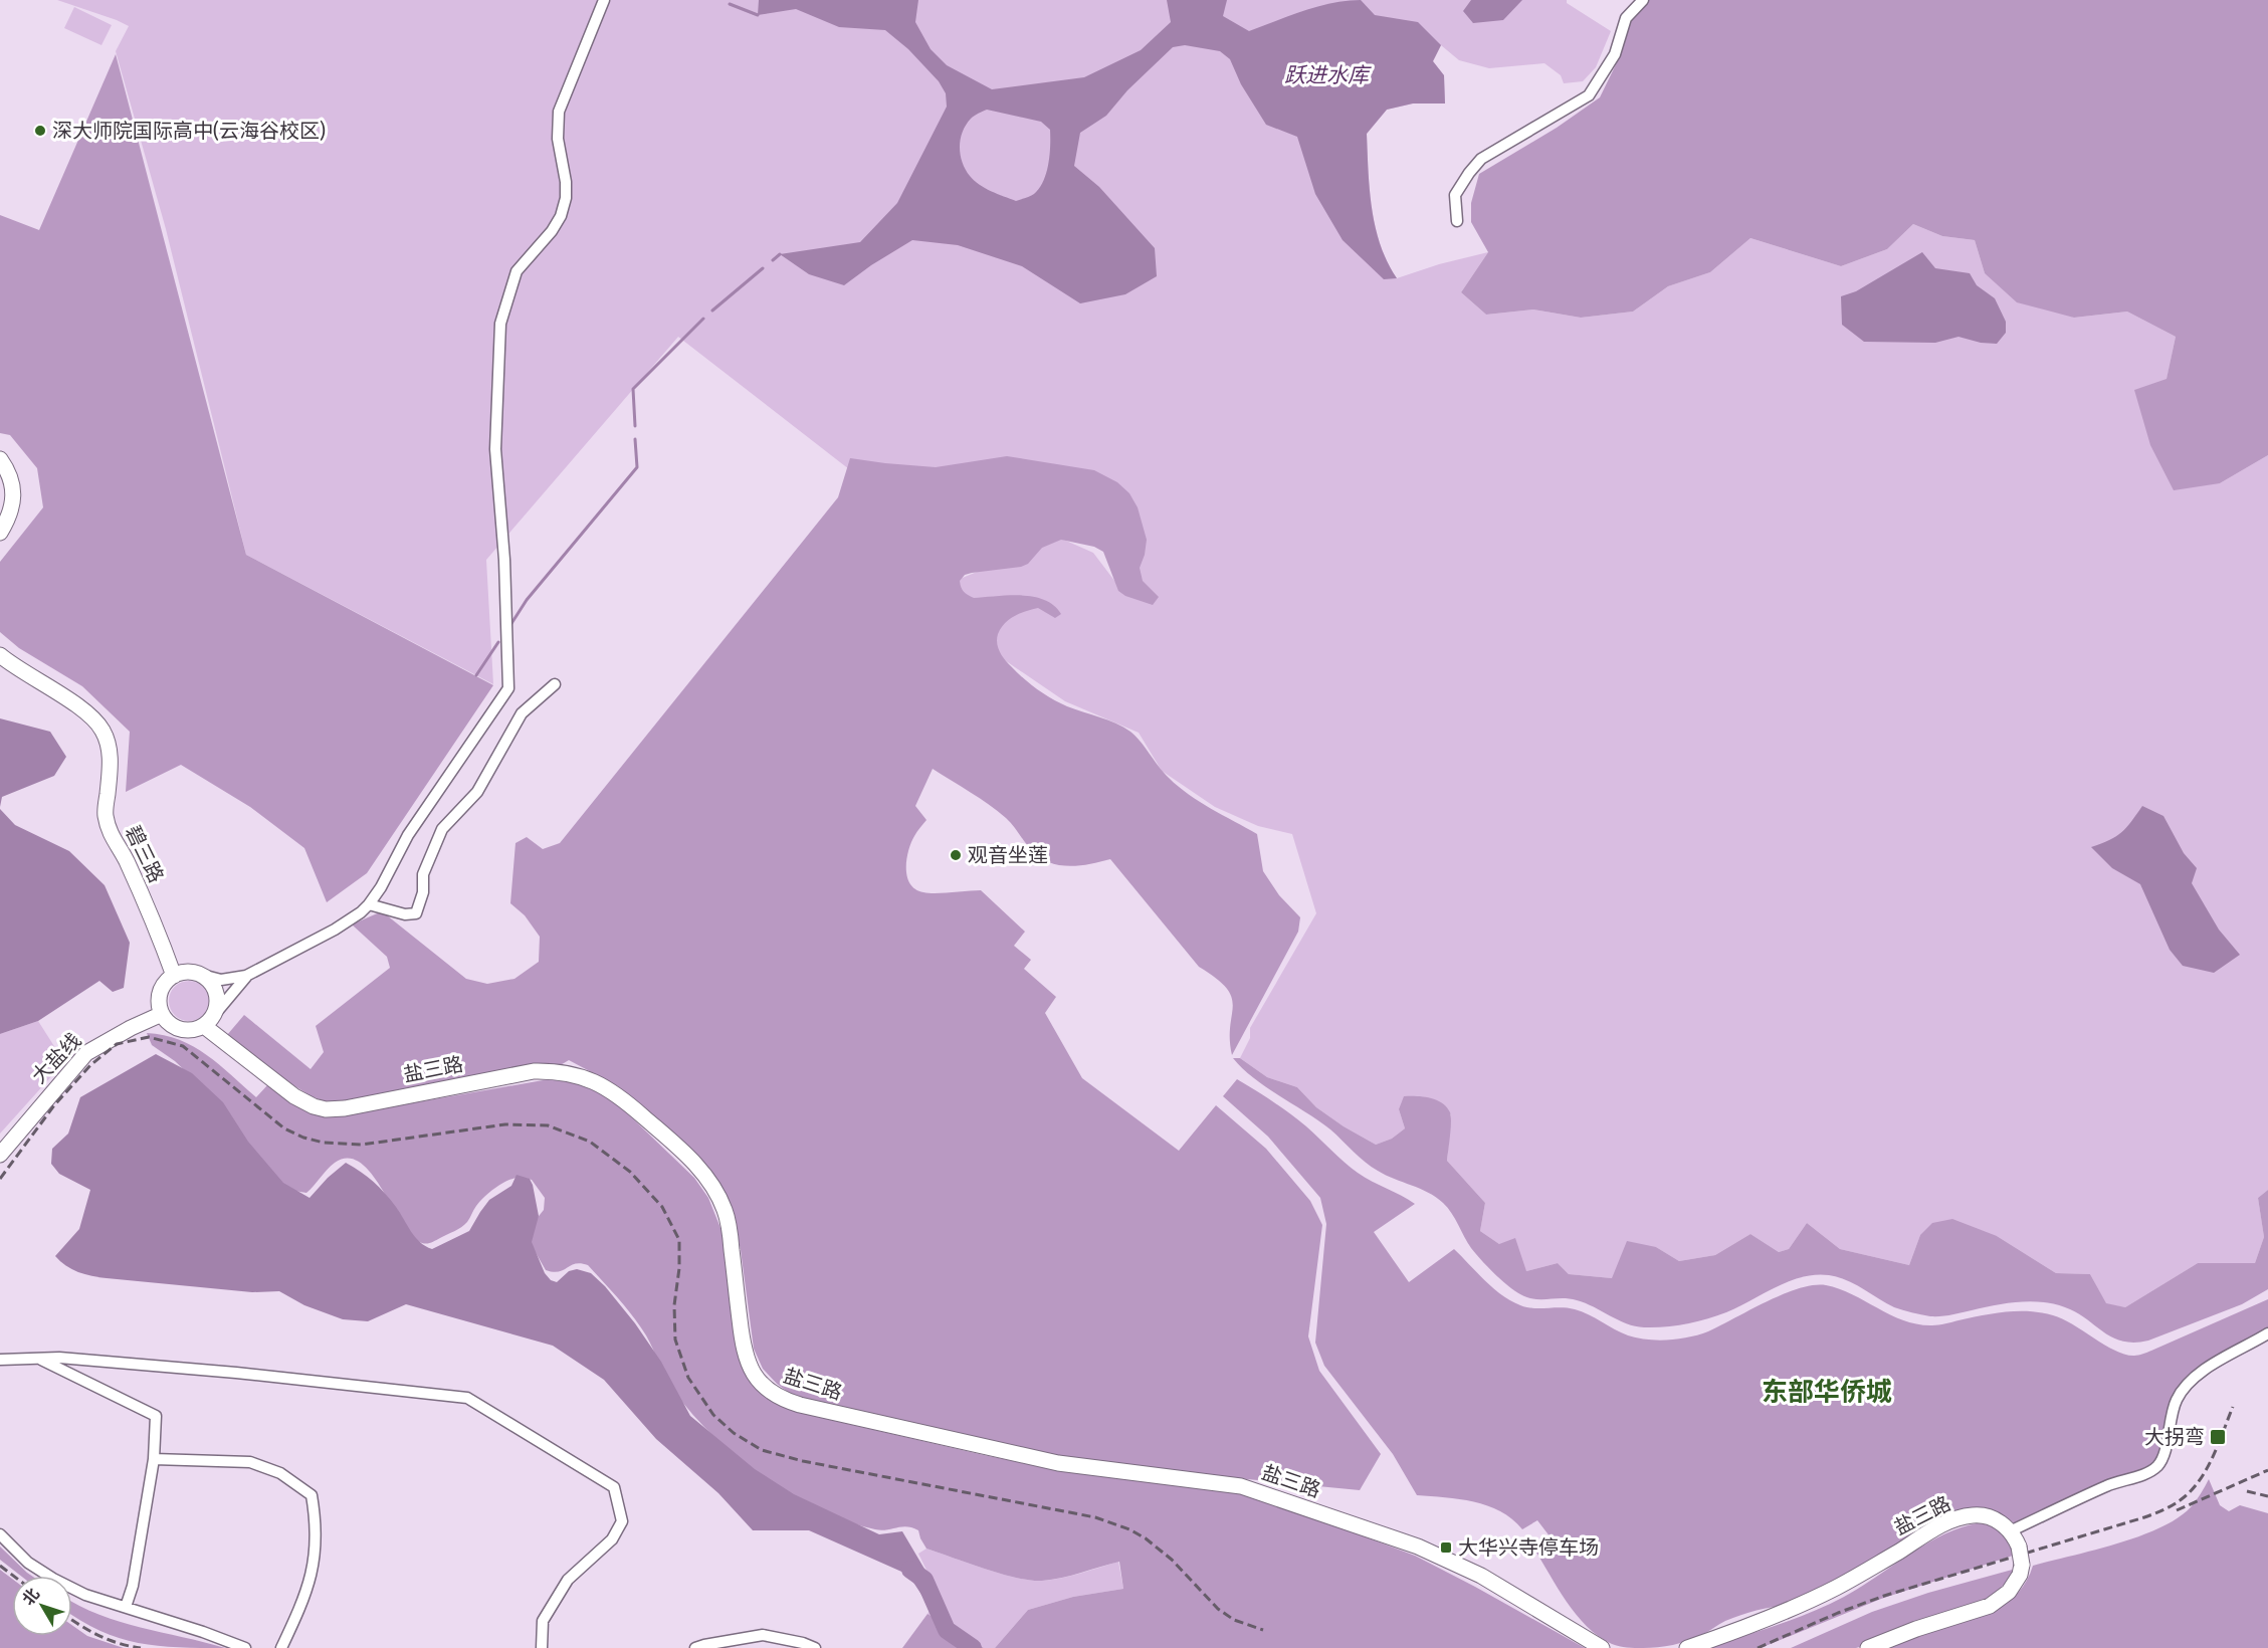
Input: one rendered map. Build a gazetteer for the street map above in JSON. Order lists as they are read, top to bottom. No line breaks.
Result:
{"streets":{"main road":["碧三路","大盐线","盐三路"]},"crossings":[["碧三路","大盐线"],["碧三路","盐三路"],["大盐线","盐三路"]],"districts":["东部华侨城"],"water":["跃进水库"],"places":{"other":["深大师院国际高中(云海谷校区)","观音坐莲"],"transit":["大拐弯","大华兴寺停车场"]},"north":"top left"}
